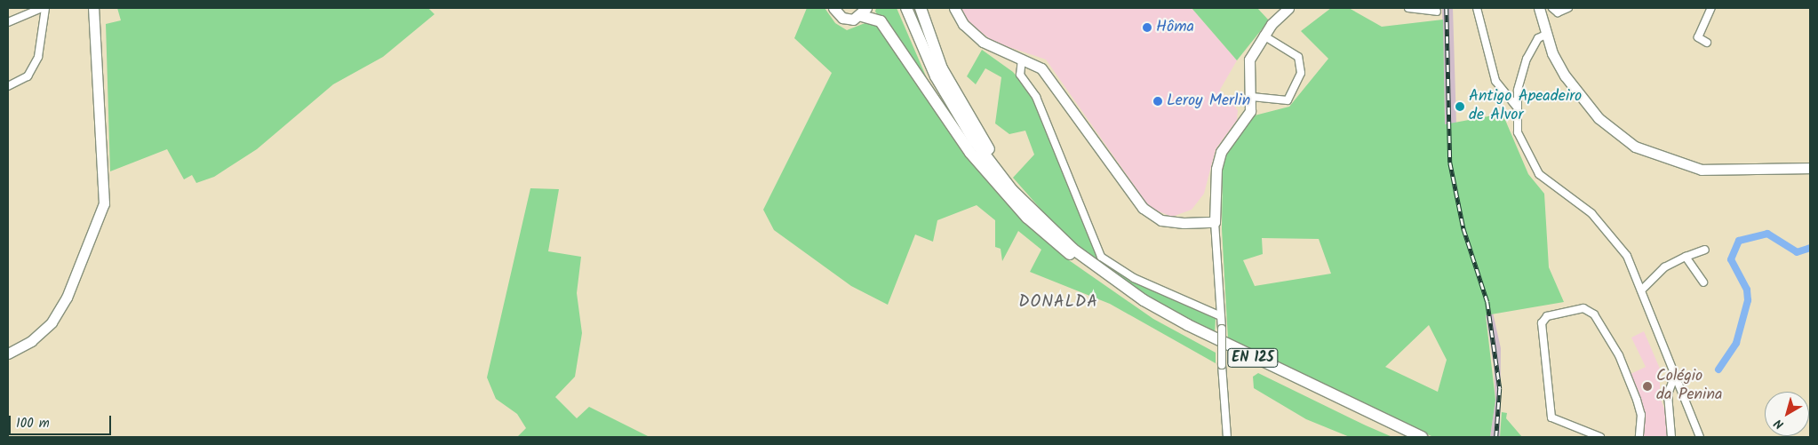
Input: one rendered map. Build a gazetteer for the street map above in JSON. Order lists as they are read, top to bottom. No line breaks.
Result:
{"streets":{"main road":["EN 125"]},"districts":["DONALDA"],"places":["Hôma","Leroy Merlin","Antigo Apeadeiro de Alvor","Colégio da Penina"],"scale_bar":"100 m","north":"bottom left"}
